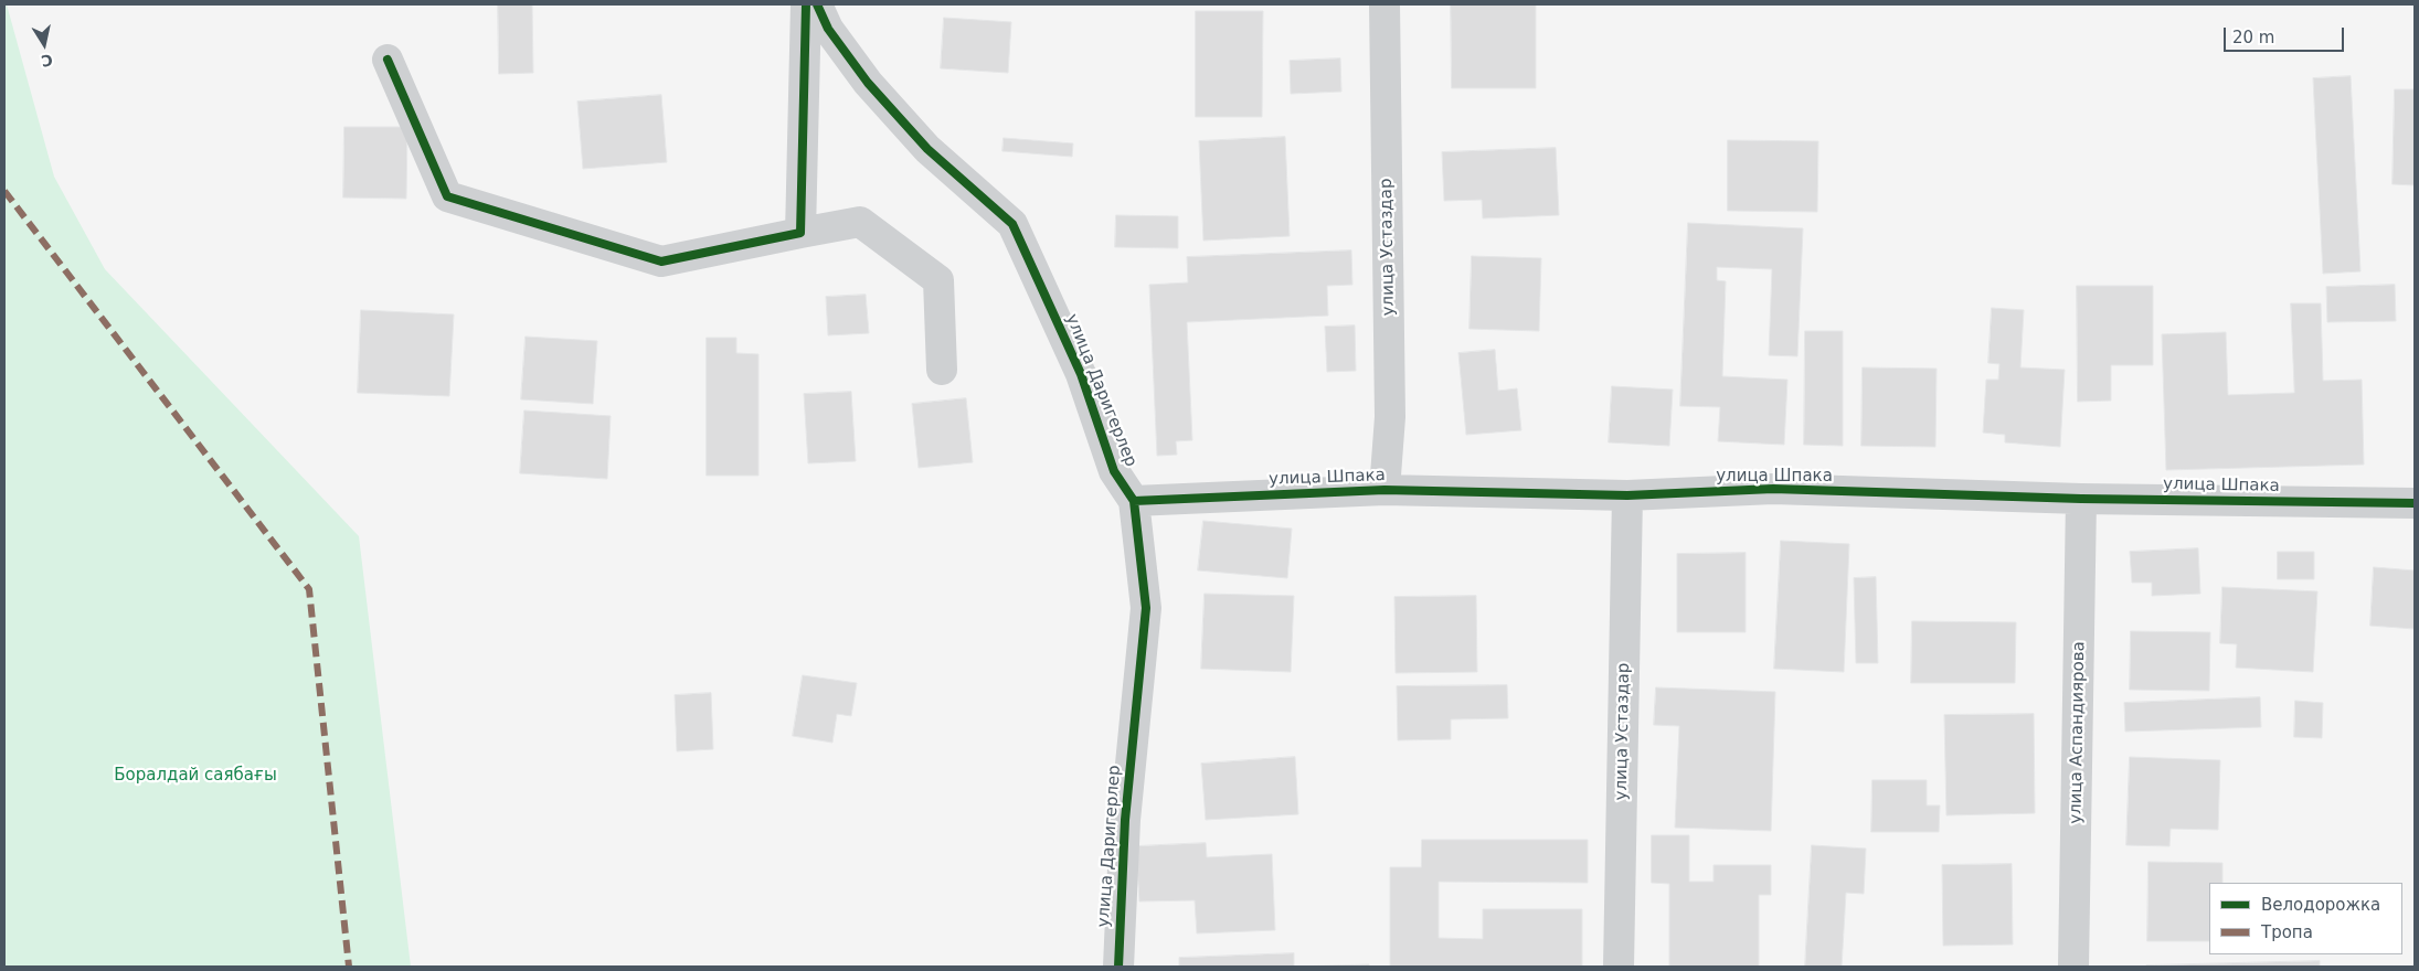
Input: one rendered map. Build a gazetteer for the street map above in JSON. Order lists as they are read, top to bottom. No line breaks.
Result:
{"streets":{"street":["улица Устаздар","улица Даригерлер","улица Шпака","улица Аспандиярова"]},"crossings":[["улица Устаздар","улица Шпака"],["улица Даригерлер","улица Шпака"],["улица Шпака","улица Аспандиярова"]],"parks":["Боралдай саябағы"],"legend":["Велодорожка","Тропа"],"scale_bar":"20 m","north":"bottom"}
